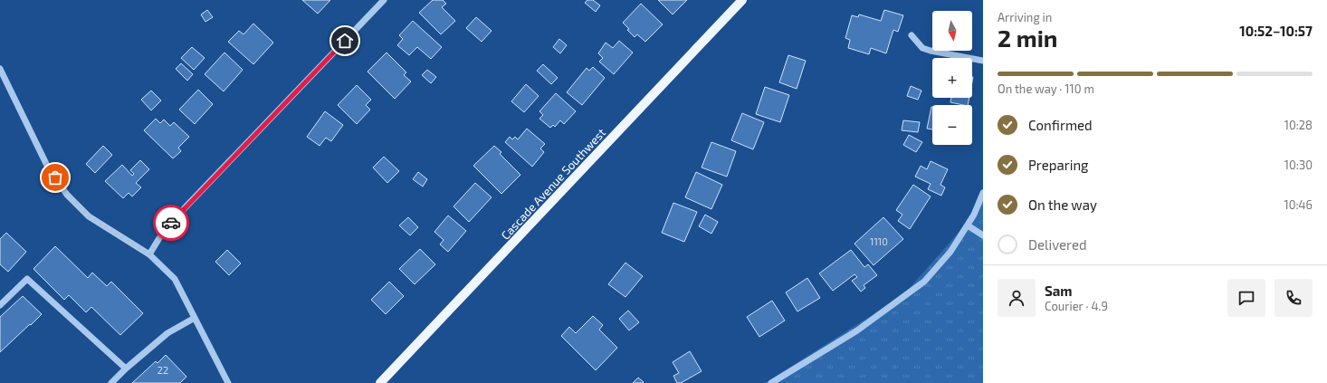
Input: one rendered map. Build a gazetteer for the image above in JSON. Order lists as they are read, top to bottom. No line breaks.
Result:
{"streets":{"main road":["Cascade Avenue Southwest"]},"house_numbers":["1110","22"],"north":"bottom","page":{"heading":["2 min","Arriving in","10:52–10:57"],"panel":["Sam","Courier · 4.9"],"map_buttons":["+","−"],"bar":"On the way · 110 m","list":[["Confirmed","10:28"],["Preparing","10:30"],["On the way","10:46"],"Delivered"]}}
